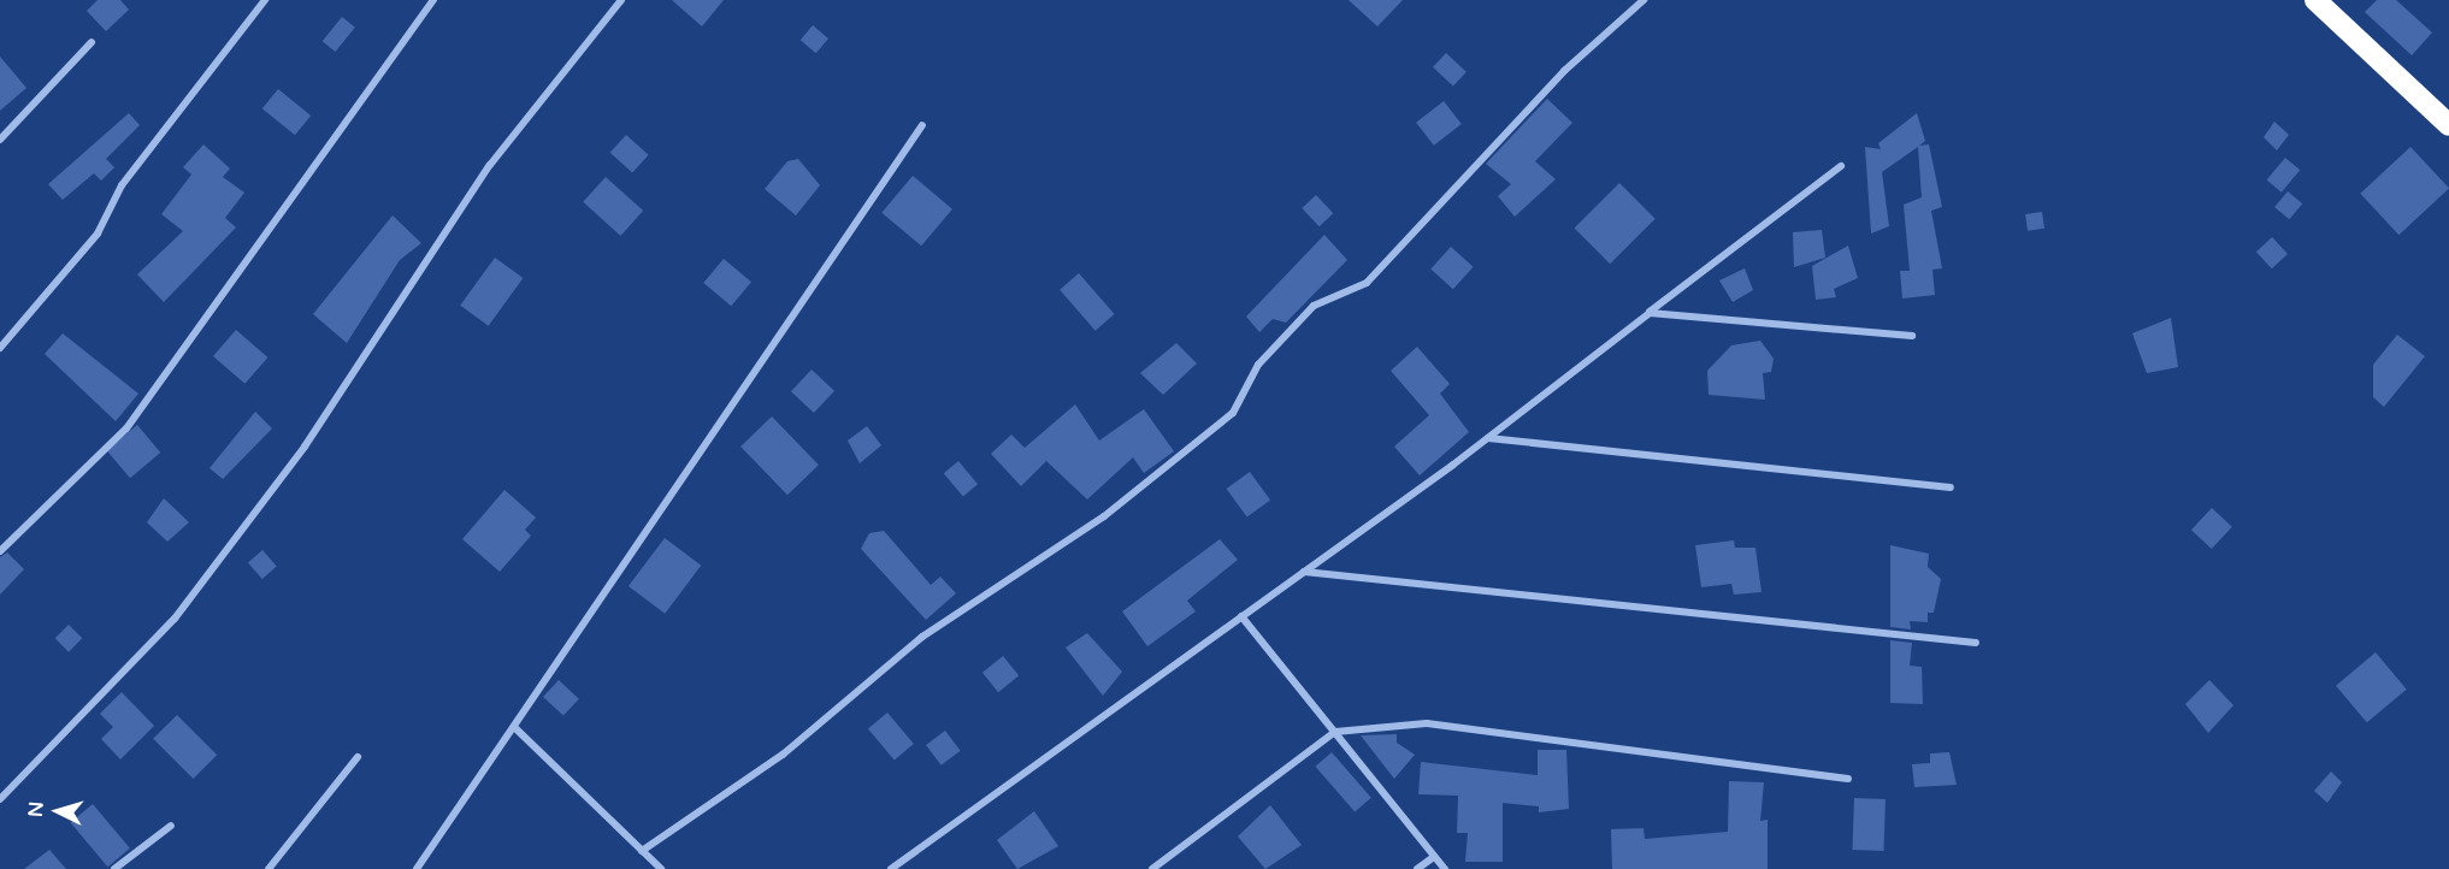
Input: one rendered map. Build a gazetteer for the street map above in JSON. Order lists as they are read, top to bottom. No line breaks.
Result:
{"north":"left"}
